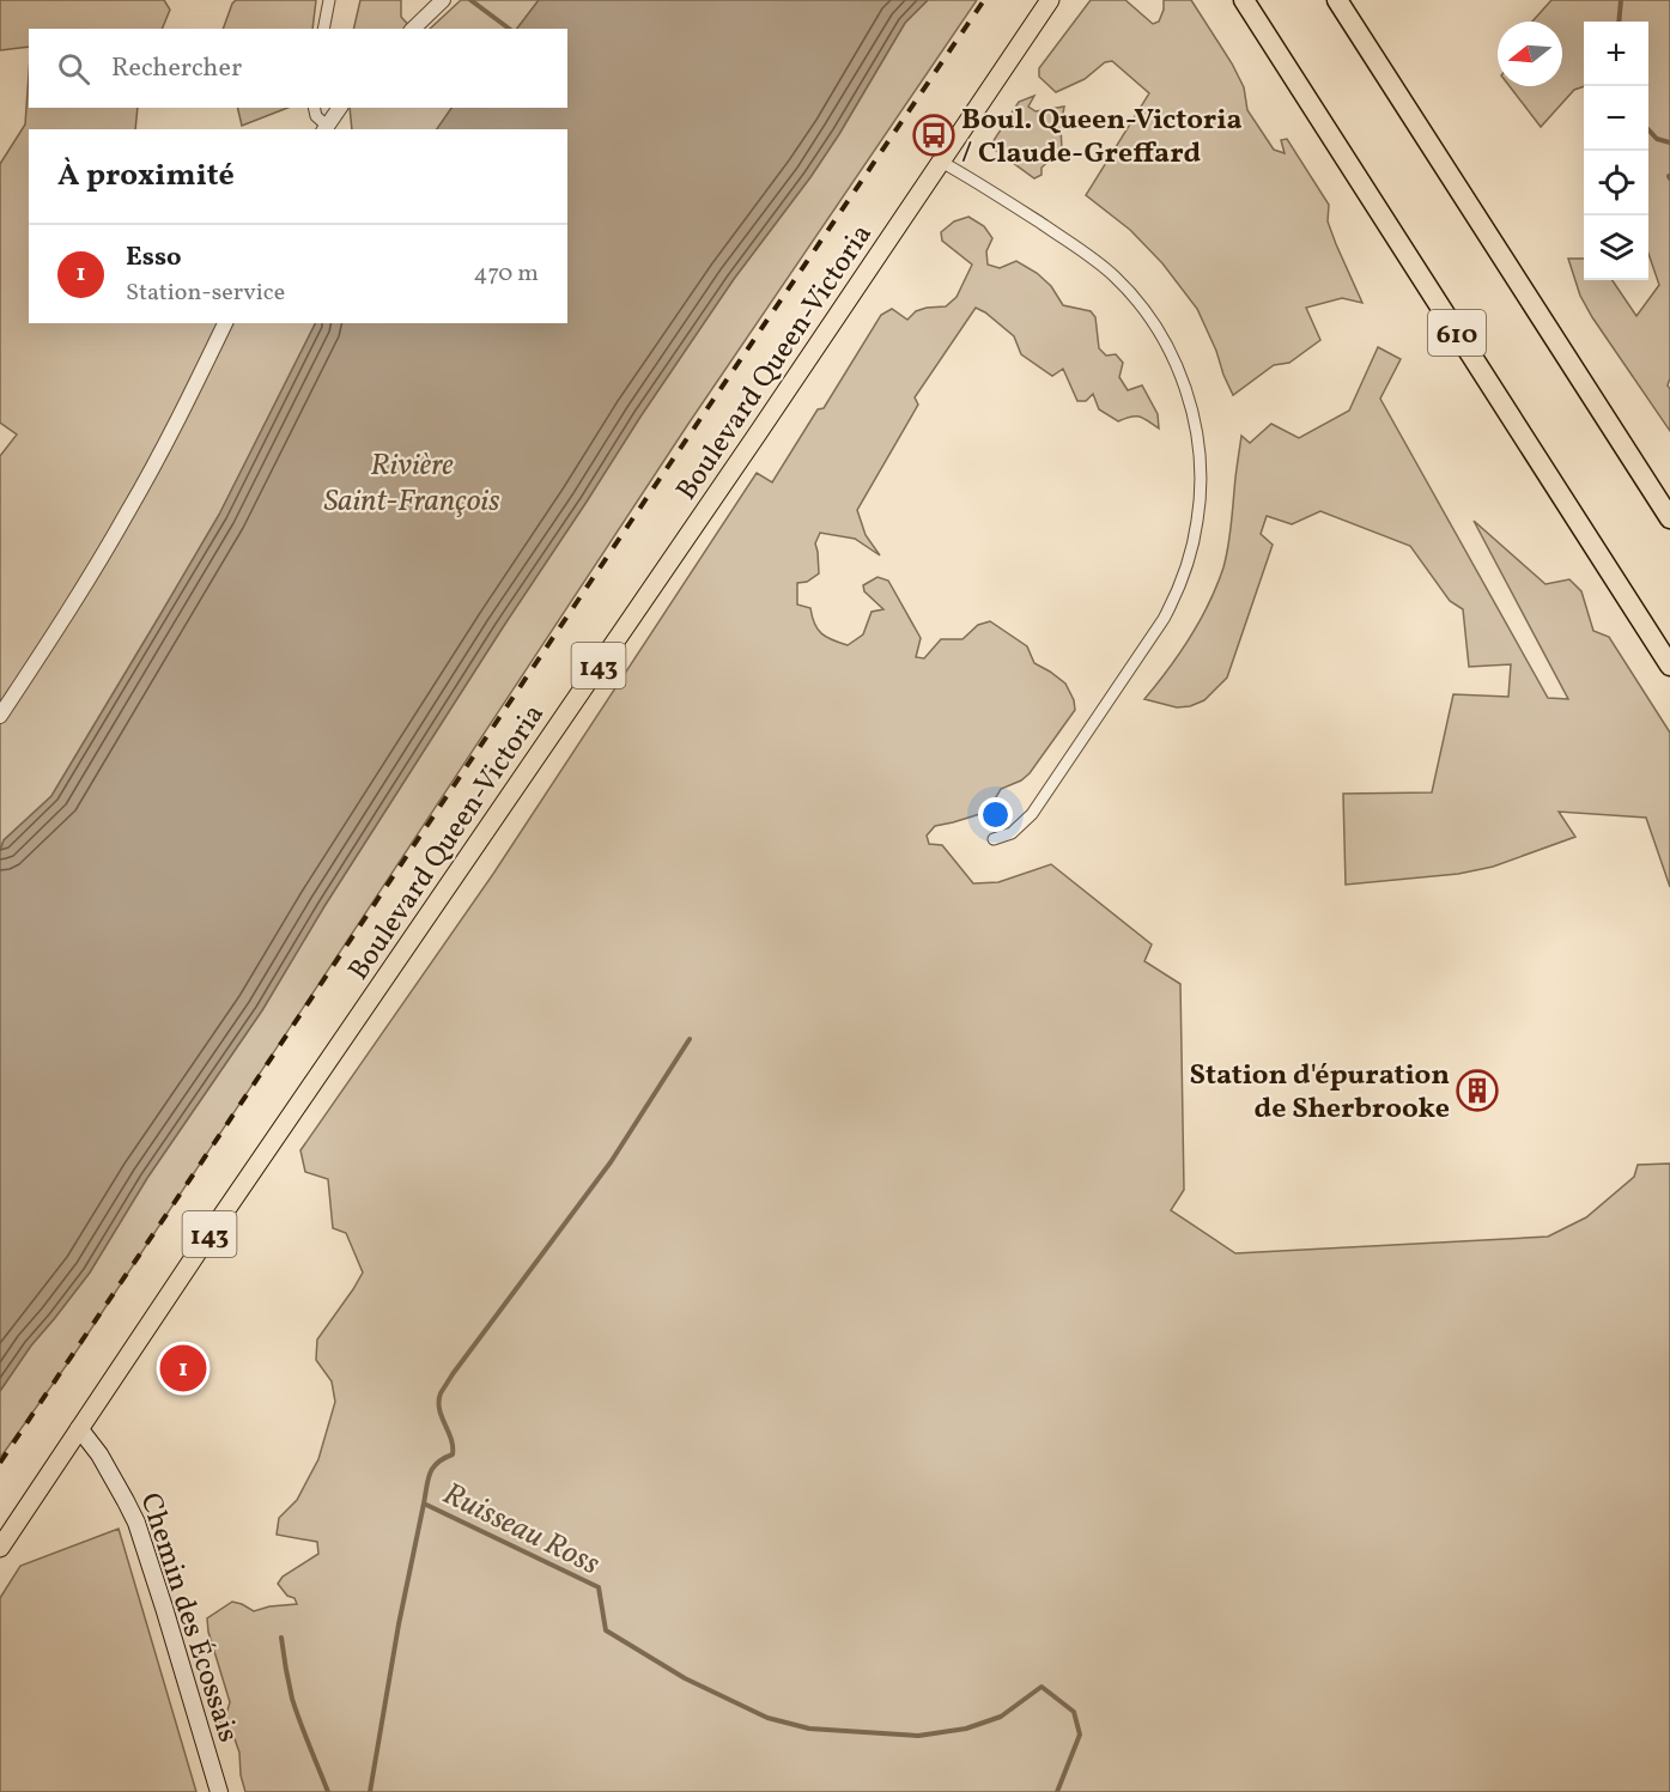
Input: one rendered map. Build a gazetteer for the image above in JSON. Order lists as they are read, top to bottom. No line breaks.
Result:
{"streets":{"highway":["610"],"main road":["Boulevard Queen-Victoria","143","Chemin des Écossais"]},"crossings":[["Boulevard Queen-Victoria","143"],["Boulevard Queen-Victoria","Chemin des Écossais"],["143","Chemin des Écossais"]],"water":["Rivière Saint-François","Ruisseau Ross"],"places":{"bus stop":["Boul. Queen-Victoria / Claude-Greffard"],"building":["Station d'épuration de Sherbrooke"]},"north":"left","page":{"map_buttons":["+","−"],"search":"Rechercher","heading":"À proximité","list":[{"mark":"1","name":"Esso","note":"Station-service","value":"470 m"}],"pins":"1"}}
